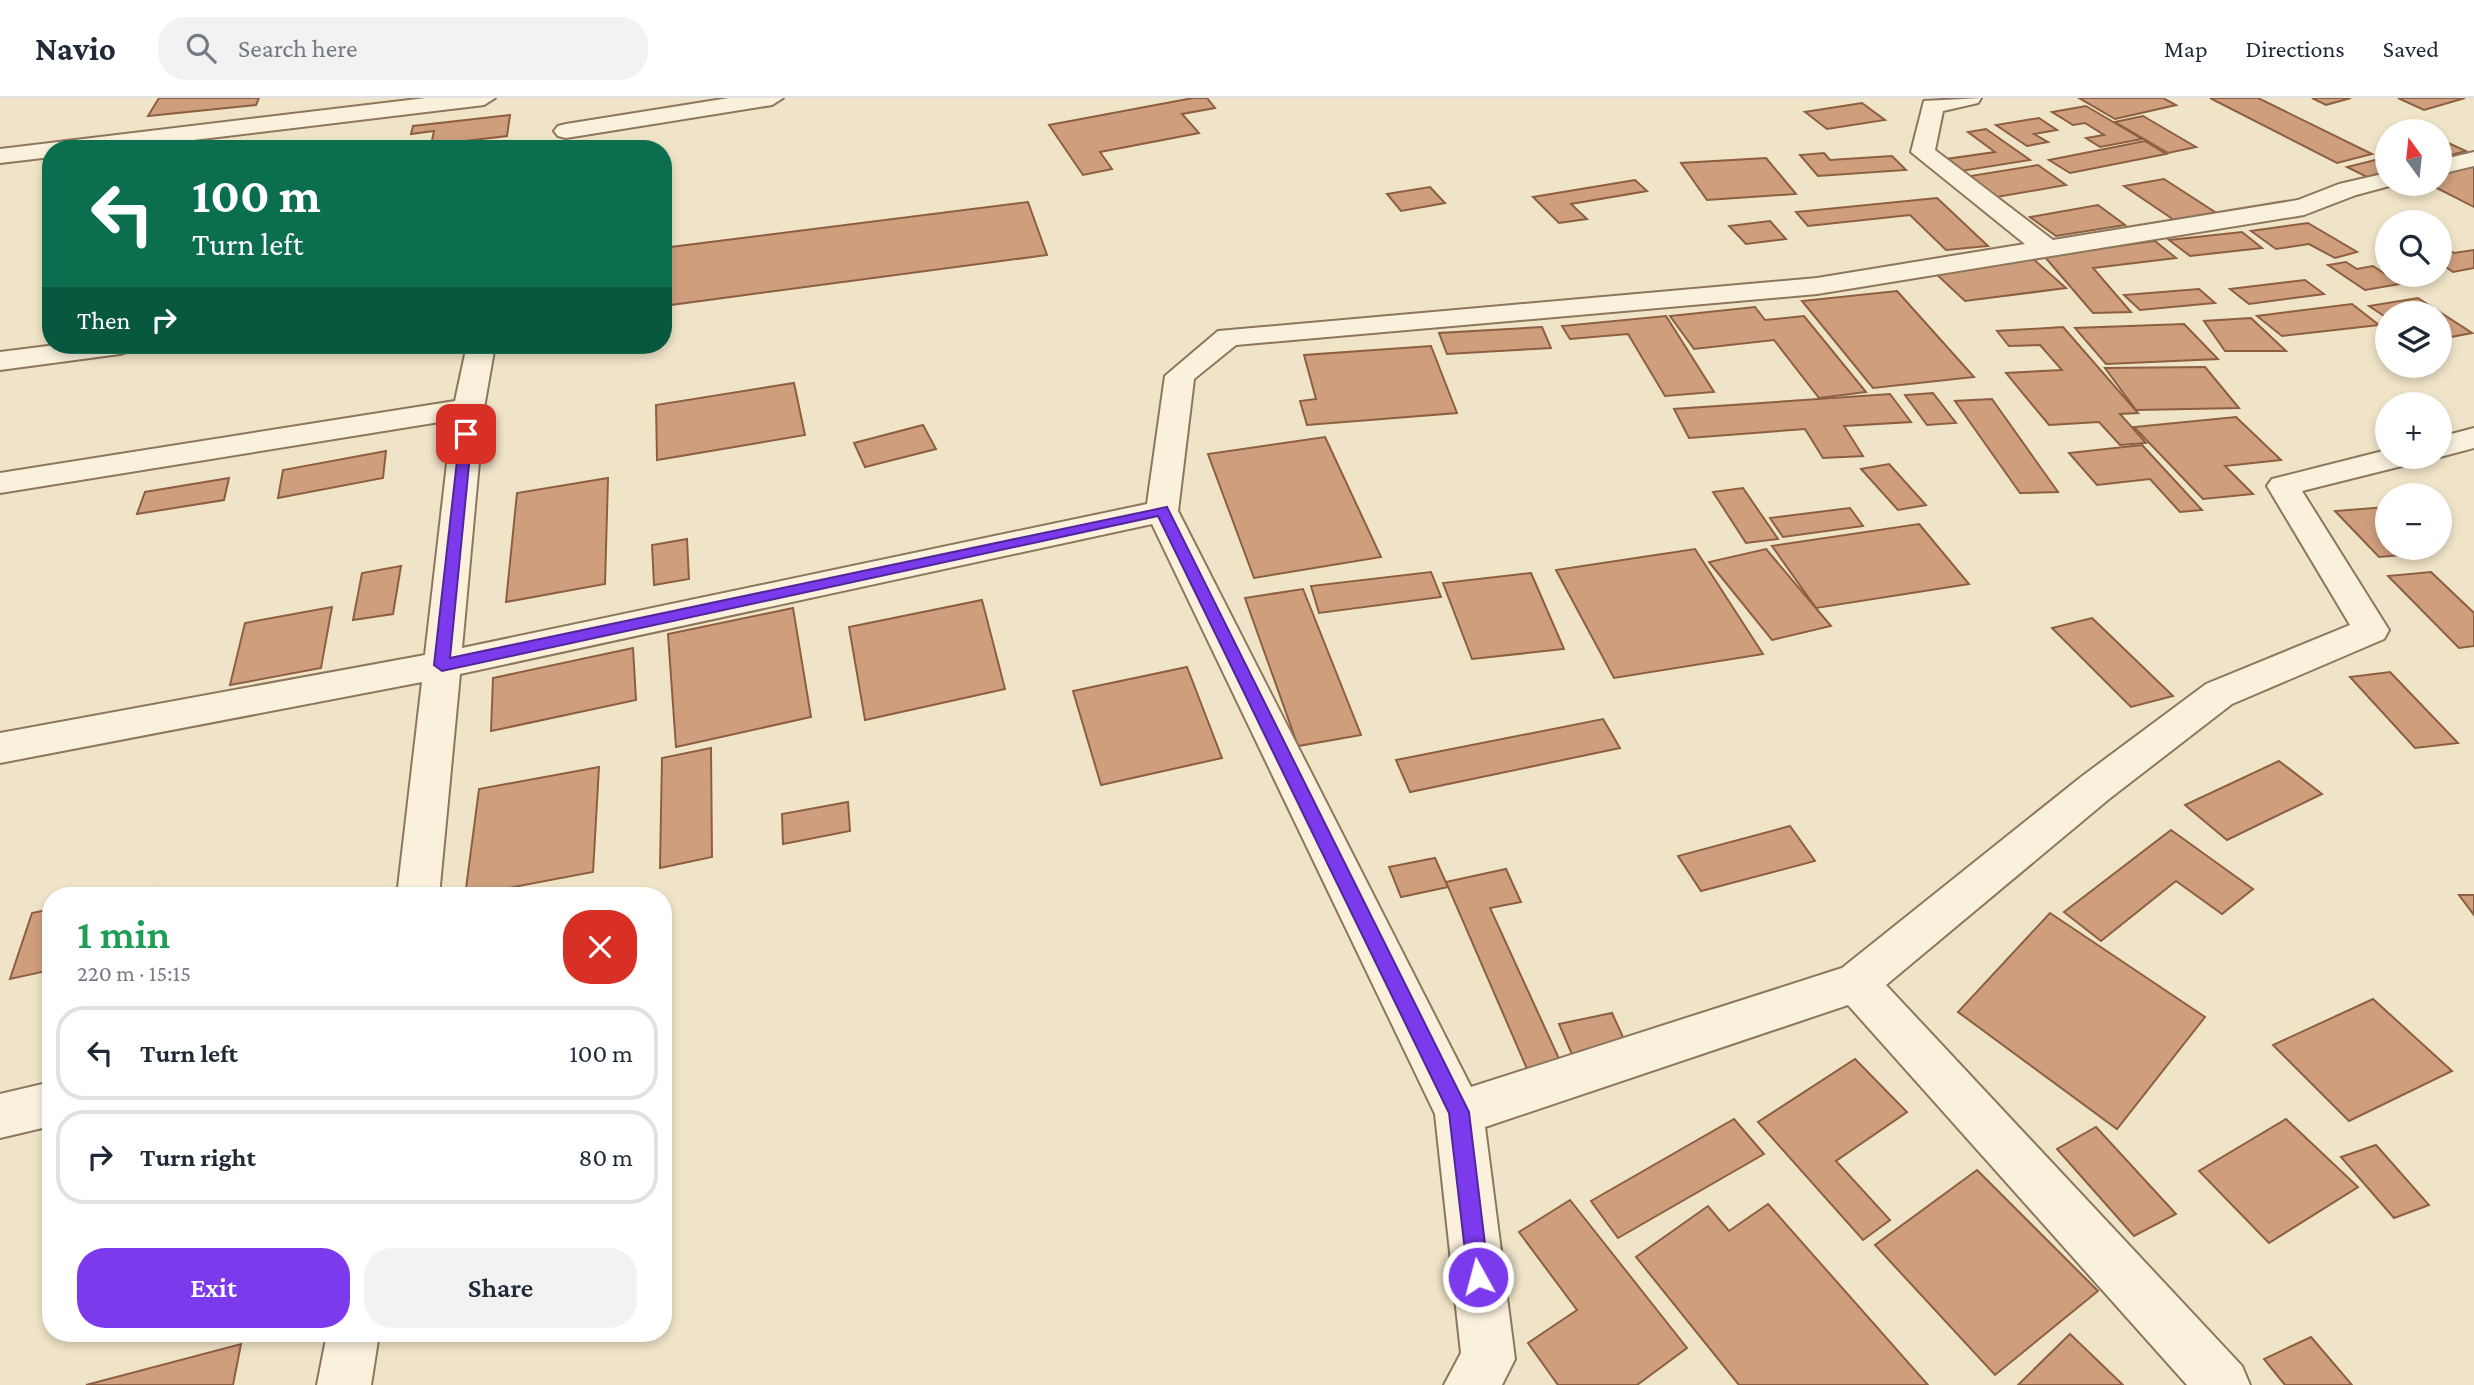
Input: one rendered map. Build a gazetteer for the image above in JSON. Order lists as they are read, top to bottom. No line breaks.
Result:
{"north":"top","page":{"header":"Navio","search":"Search here","nav":["Map","Directions","Saved"],"map_buttons":["+","−"],"turn":["100 m","Turn left"],"then":"Then","heading":["1 min","220 m · 15:15"],"list":[{"name":"Turn left","value":"100 m"},{"name":"Turn right","value":"80 m"}],"buttons":["Exit","Share"]}}
